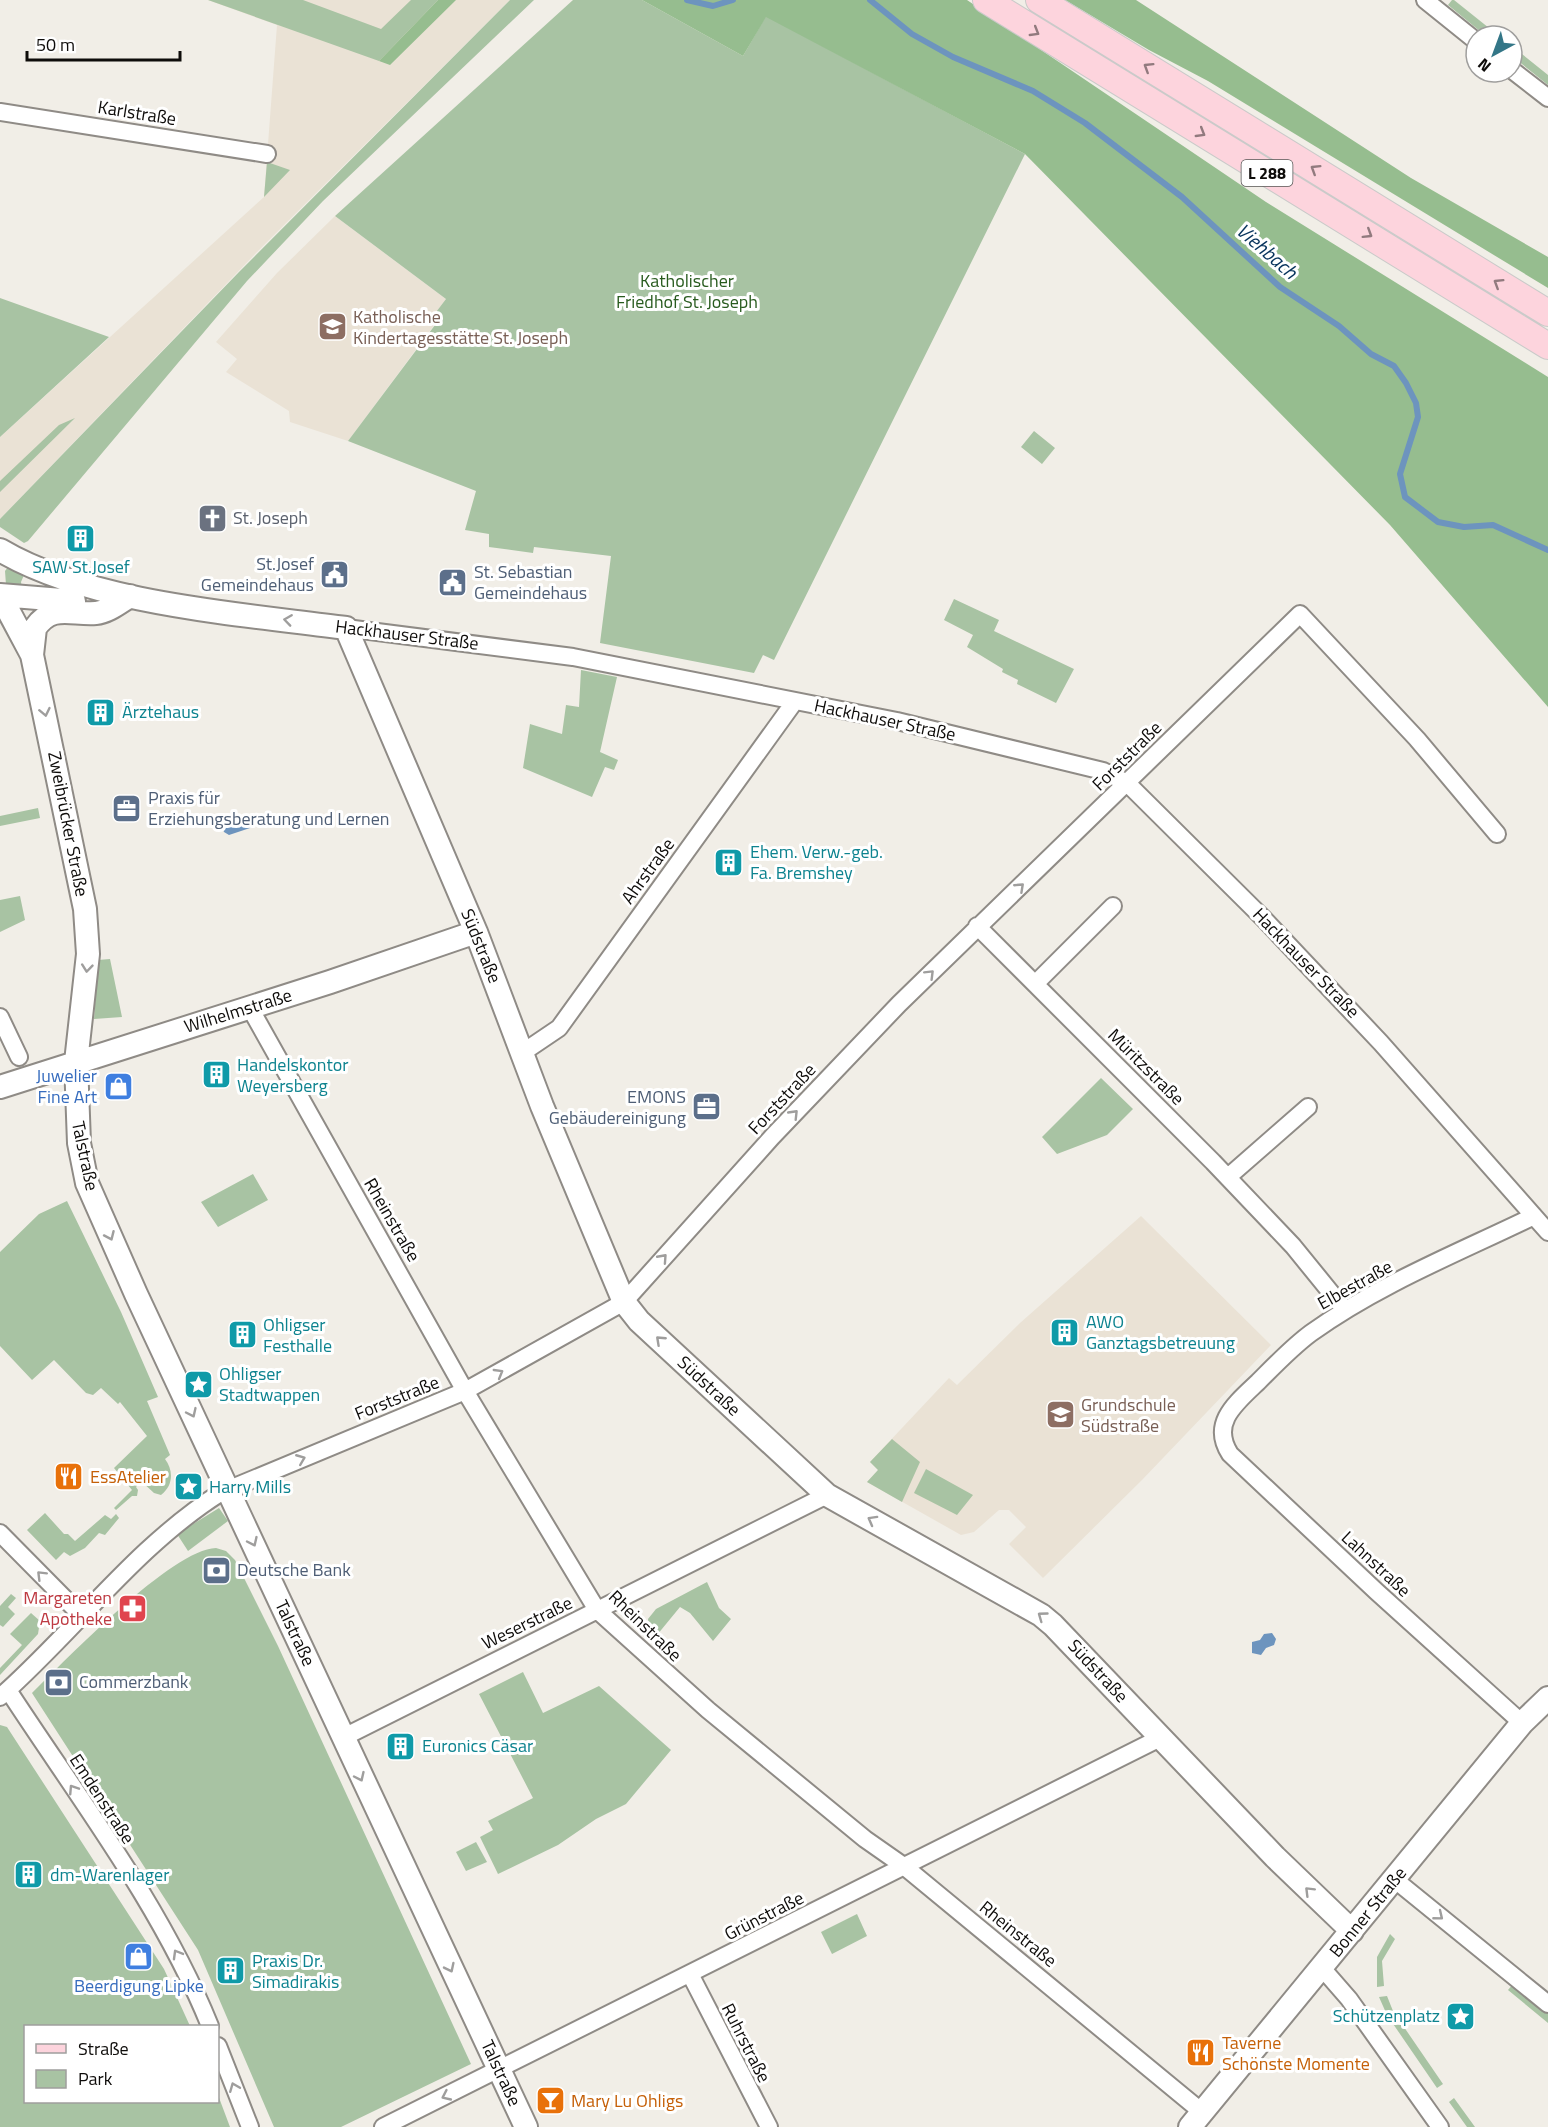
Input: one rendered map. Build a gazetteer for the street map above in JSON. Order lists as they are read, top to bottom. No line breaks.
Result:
{"streets":{"main road":["L 288","Hackhauser Straße","Zweibrücker Straße","Südstraße","Wilhelmstraße","Talstraße","Bonner Straße"],"street":["Karlstraße","Forststraße","Ahrstraße","Müritzstraße","Rheinstraße","Elbestraße","Lahnstraße","Weserstraße","Emdenstraße","Grünstraße","Ruhrstraße"]},"crossings":[["Hackhauser Straße","Forststraße"],["Hackhauser Straße","Ahrstraße"],["Hackhauser Straße","Südstraße"],["Hackhauser Straße","Elbestraße"],["Forststraße","Südstraße"],["Forststraße","Müritzstraße"],["Forststraße","Talstraße"],["Forststraße","Rheinstraße"],["Forststraße","Emdenstraße"],["Zweibrücker Straße","Wilhelmstraße"],["Zweibrücker Straße","Talstraße"],["Ahrstraße","Südstraße"],["Südstraße","Wilhelmstraße"],["Südstraße","Weserstraße"],["Südstraße","Bonner Straße"],["Südstraße","Grünstraße"],["Wilhelmstraße","Talstraße"],["Wilhelmstraße","Rheinstraße"],["Müritzstraße","Elbestraße"],["Talstraße","Weserstraße"],["Talstraße","Grünstraße"],["Rheinstraße","Weserstraße"],["Rheinstraße","Bonner Straße"],["Rheinstraße","Grünstraße"],["Elbestraße","Lahnstraße"],["Lahnstraße","Bonner Straße"],["Grünstraße","Ruhrstraße"]],"one_way":["Forststraße","Zweibrücker Straße","Südstraße","Talstraße","Emdenstraße"],"water":["Viehbach"],"parks":["Katholischer Friedhof St. Joseph"],"places":{"school or university":["Katholische Kindertagesstätte St. Joseph","Grundschule Südstraße"],"church":["St. Joseph"],"building":["SAW St.Josef","Ärztehaus","Ehem. Verw.-geb. Fa. Bremshey","Handelskontor Weyersberg","AWO Ganztagsbetreuung","Ohligser Festhalle","Euronics Cäsar","dm-Warenlager","Praxis Dr. Simadirakis"],"public building":["St.Josef Gemeindehaus","St. Sebastian Gemeindehaus"],"office":["Praxis für Erziehungsberatung und Lernen","EMONS Gebäudereinigung"],"shop":["Juwelier Fine Art","Beerdigung Lipke"],"place":["Ohligser Stadtwappen","Harry Mills","Schützenplatz"],"restaurant":["EssAtelier","Taverne Schönste Momente"],"bank":["Deutsche Bank","Commerzbank"],"pharmacy":["Margareten Apotheke"],"bar":["Mary Lu Ohligs"]},"legend":["Straße","Park"],"scale_bar":"50 m","north":"bottom left"}
